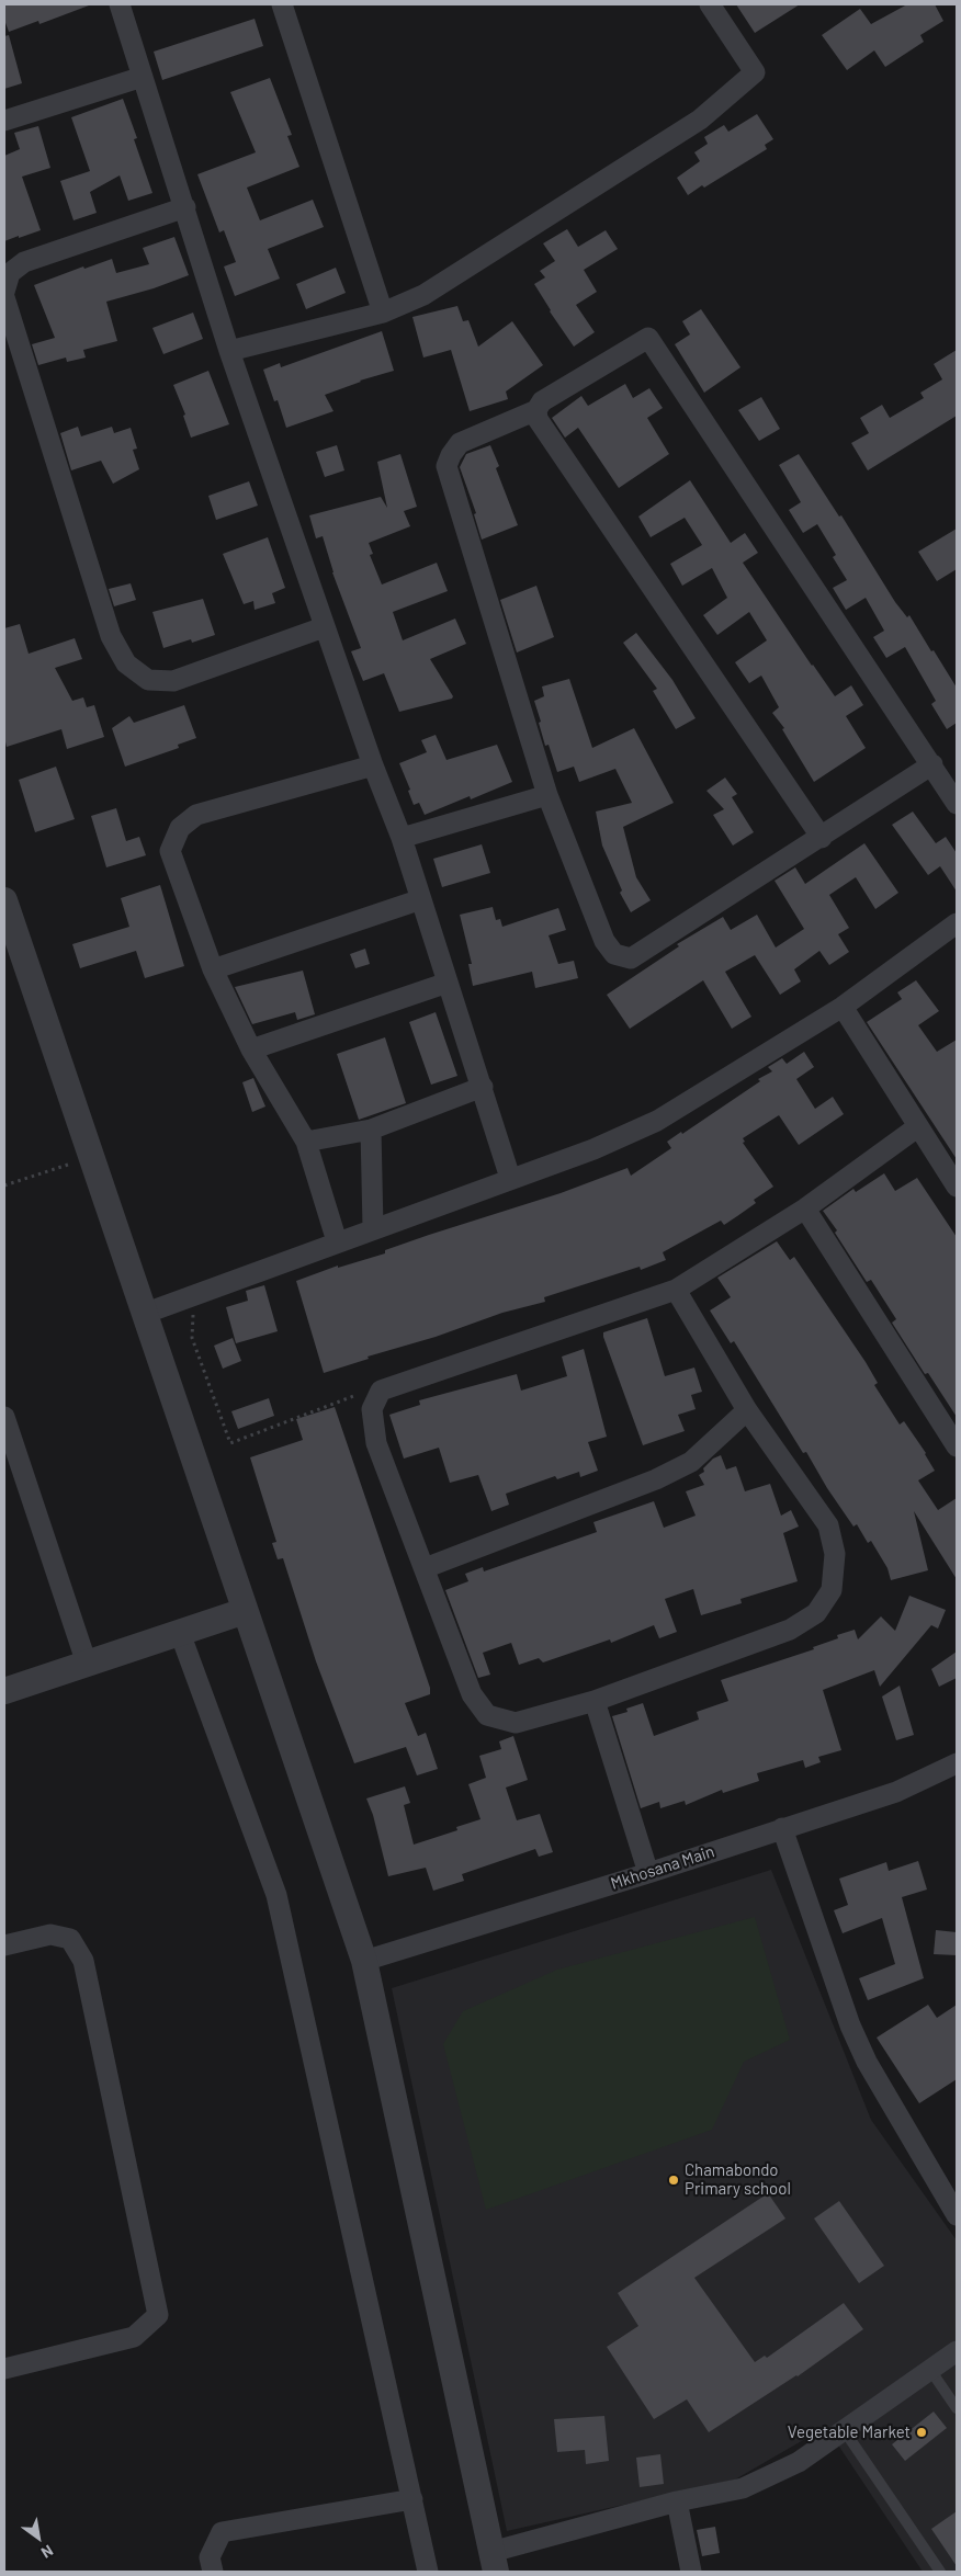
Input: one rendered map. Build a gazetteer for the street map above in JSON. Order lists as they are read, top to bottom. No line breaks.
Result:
{"streets":{"street":["Mkhosana Main"]},"places":["Chamabondo Primary school","Vegetable Market"],"north":"bottom right"}
